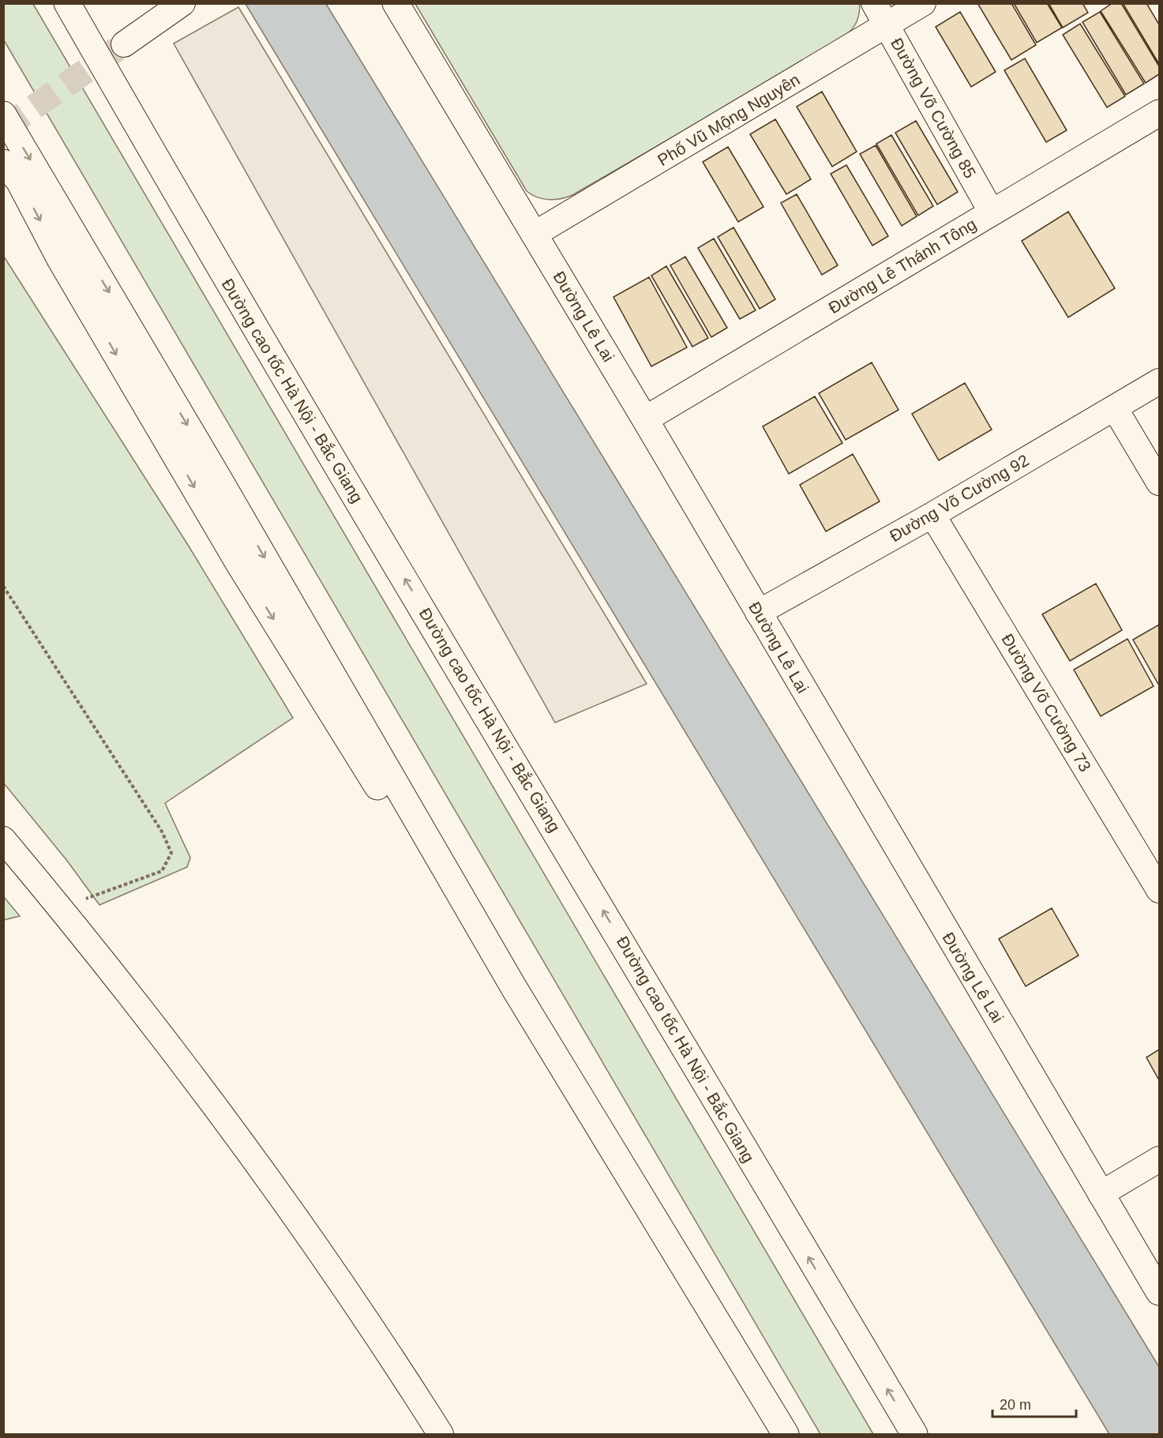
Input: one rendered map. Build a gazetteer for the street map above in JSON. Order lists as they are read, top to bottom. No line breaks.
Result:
{"streets":{"main road":["Đường Lê Thánh Tông","Đường Lê Lai","Đường cao tốc Hà Nội - Bắc Giang"],"street":["Đường Võ Cường 85","Phố Vũ Mộng Nguyên","Đường Võ Cường 92","Đường Võ Cường 73"]},"crossings":[["Đường Võ Cường 85","Phố Vũ Mộng Nguyên"],["Đường Võ Cường 85","Đường Lê Thánh Tông"],["Phố Vũ Mộng Nguyên","Đường Lê Lai"],["Đường Lê Thánh Tông","Đường Lê Lai"],["Đường Lê Lai","Đường Võ Cường 92"],["Đường Võ Cường 92","Đường Võ Cường 73"]],"scale_bar":"20 m"}
